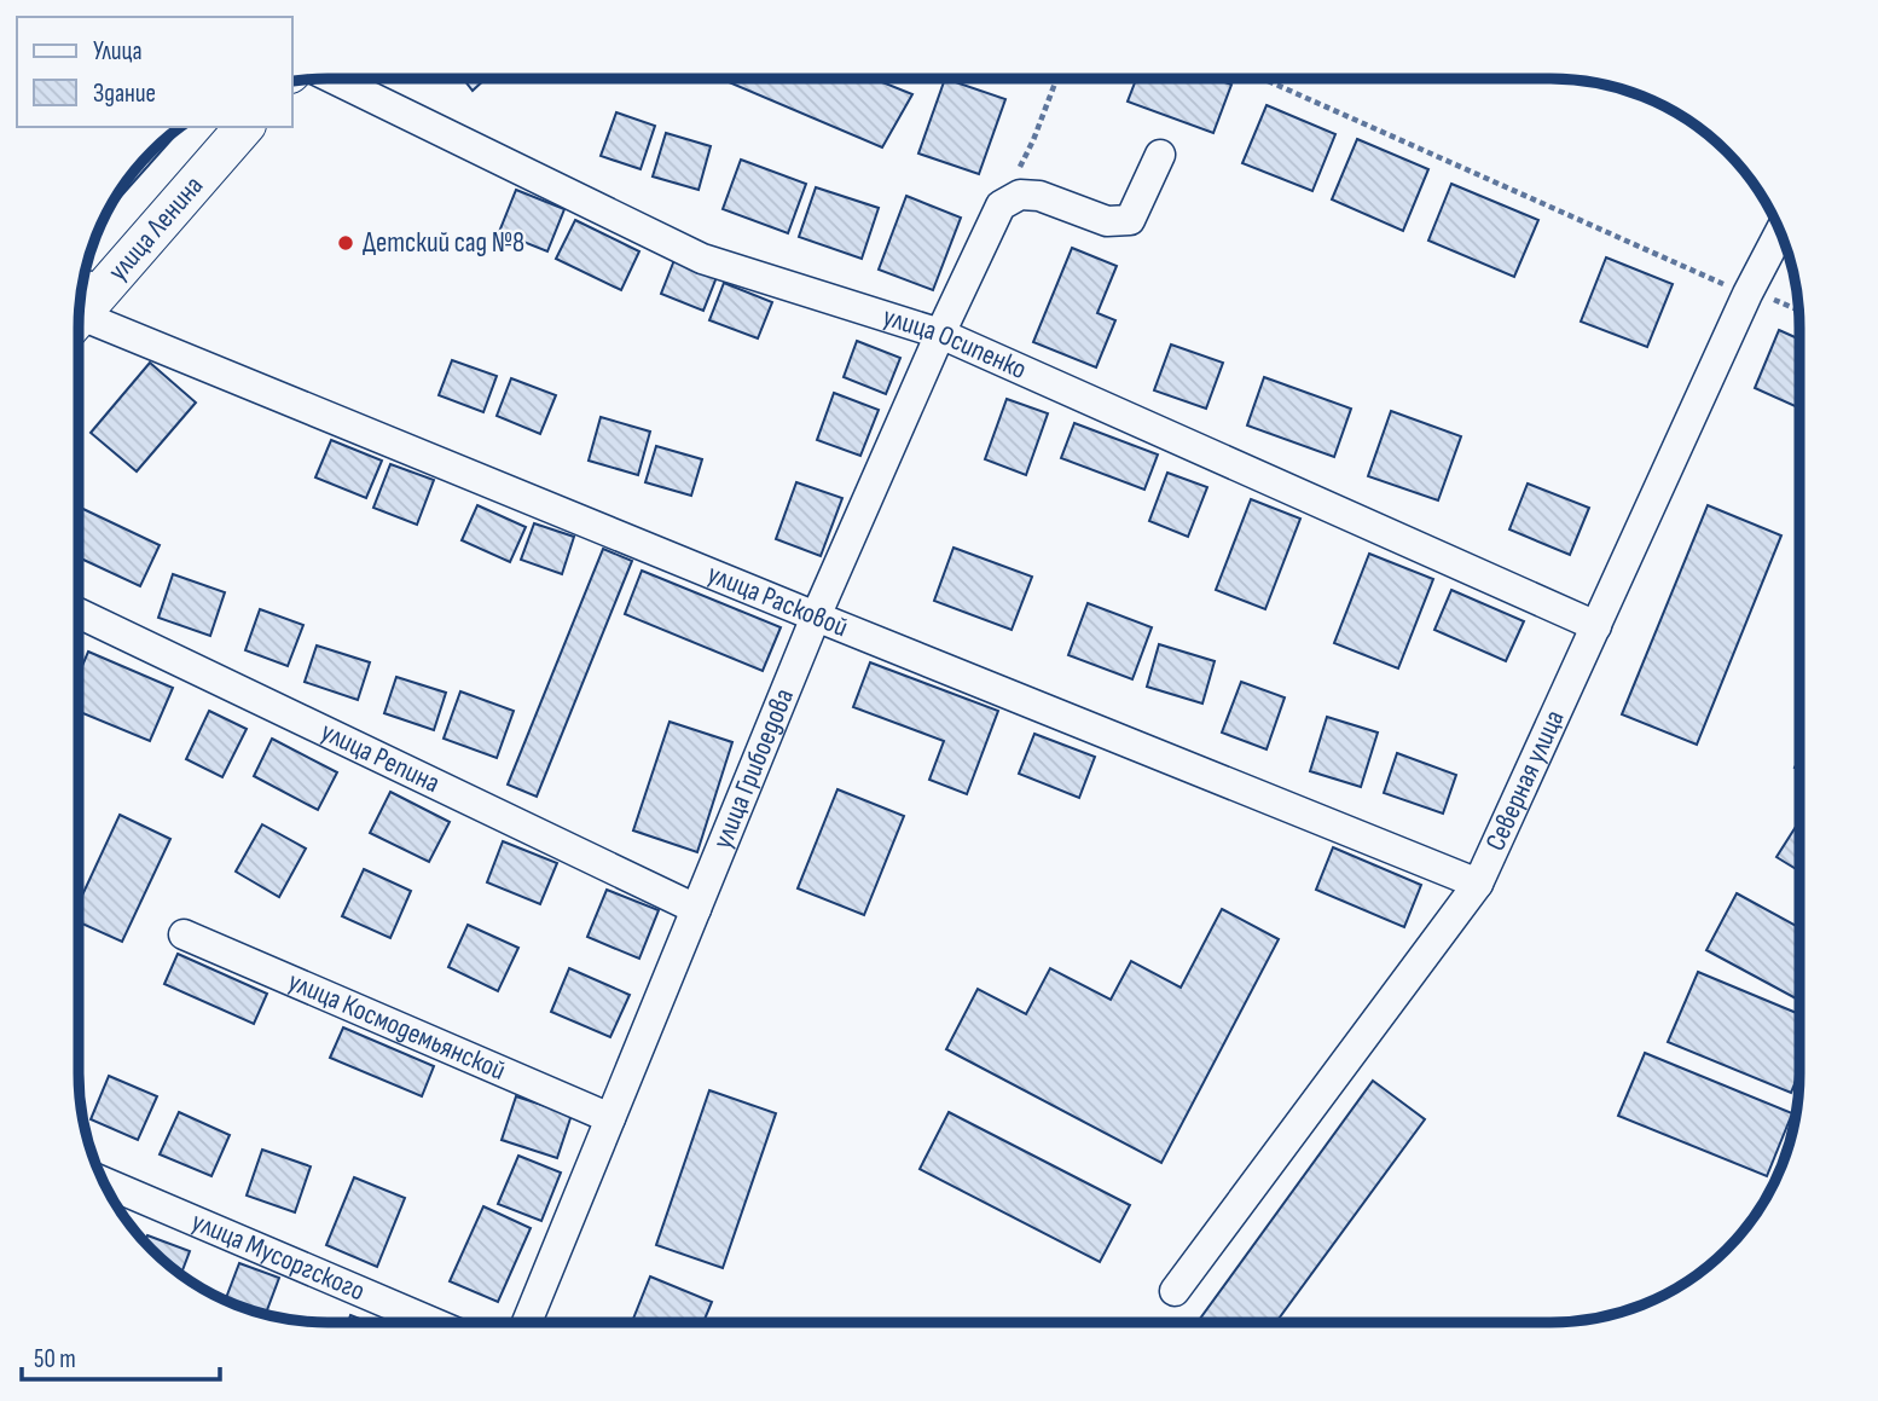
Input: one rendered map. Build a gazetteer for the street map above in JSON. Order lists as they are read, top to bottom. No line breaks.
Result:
{"streets":{"main road":["улица Ленина"],"street":["улица Осипенко","улица Расковой","улица Репина","улица Грибоедова","Северная улица","улица Космодемьянской","улица Мусоргского"]},"crossings":[["улица Ленина","улица Расковой"],["улица Осипенко","улица Грибоедова"],["улица Осипенко","Северная улица"],["улица Расковой","улица Грибоедова"],["улица Расковой","Северная улица"],["улица Репина","улица Грибоедова"],["улица Грибоедова","улица Космодемьянской"]],"places":["Детский сад №8"],"legend":["Улица","Здание"],"scale_bar":"50 m"}
